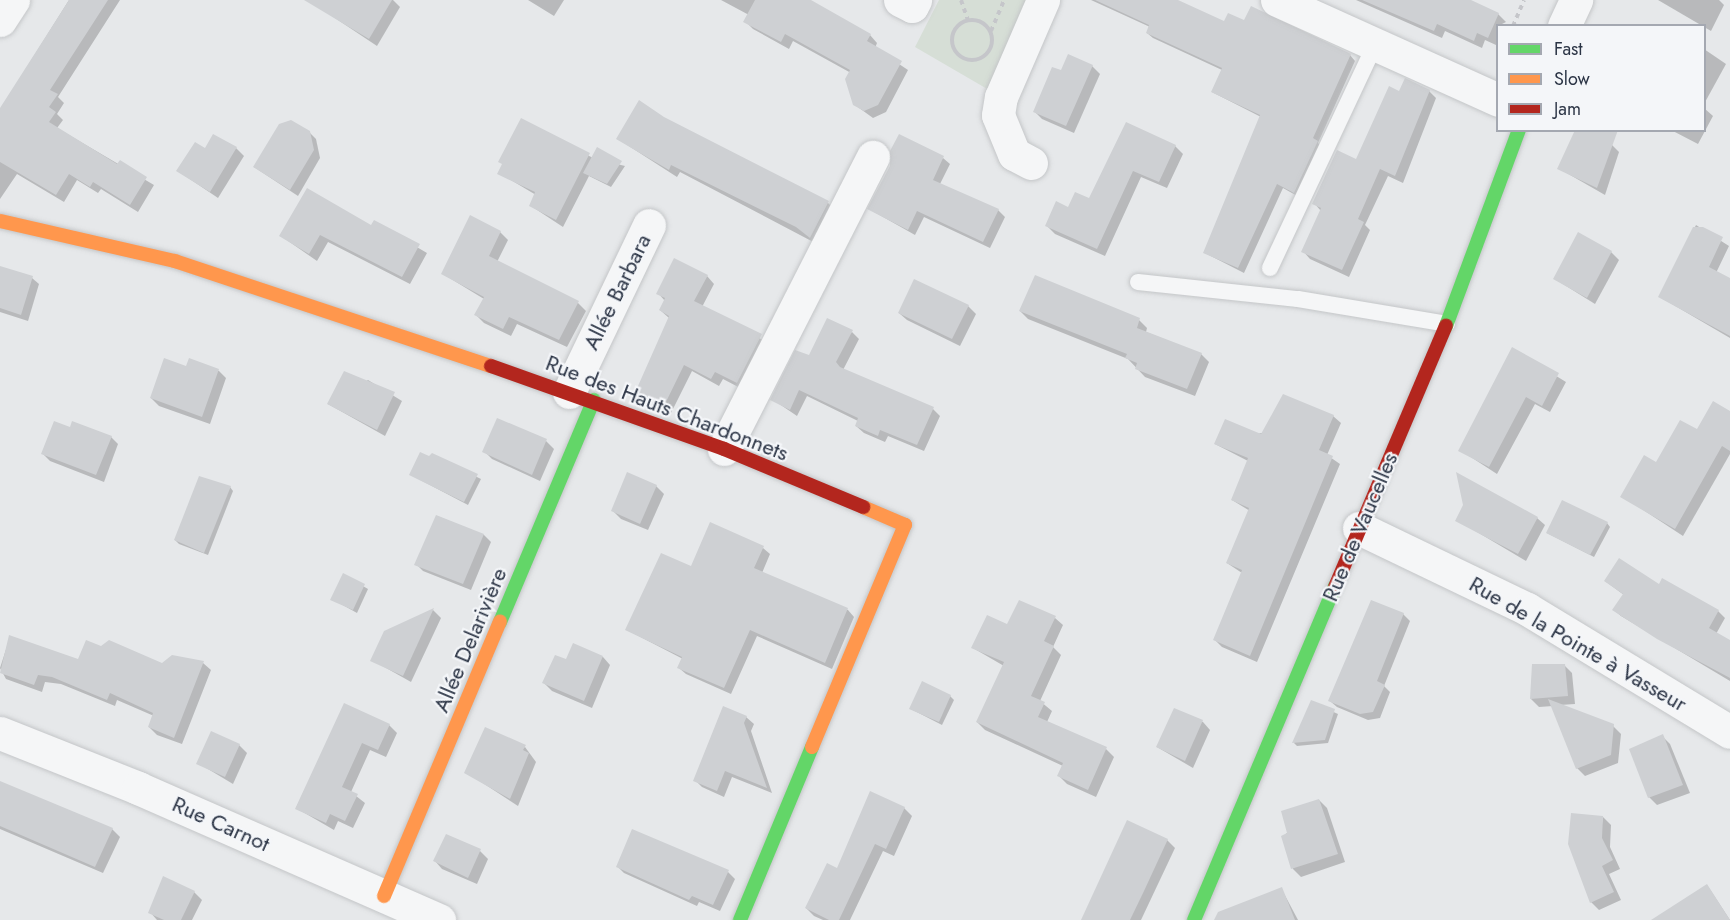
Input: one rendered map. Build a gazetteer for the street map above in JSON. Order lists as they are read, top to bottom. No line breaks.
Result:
{"streets":{"street":["Allée Barbara","Rue des Hauts Chardonnets","Rue de Vaucelles","Allée Delarivière","Rue de la Pointe à Vasseur","Rue Carnot"]},"crossings":[["Allée Barbara","Rue des Hauts Chardonnets"],["Allée Barbara","Allée Delarivière"],["Rue des Hauts Chardonnets","Allée Delarivière"],["Rue de Vaucelles","Rue de la Pointe à Vasseur"],["Allée Delarivière","Rue Carnot"]],"legend":["Fast","Slow","Jam"]}
